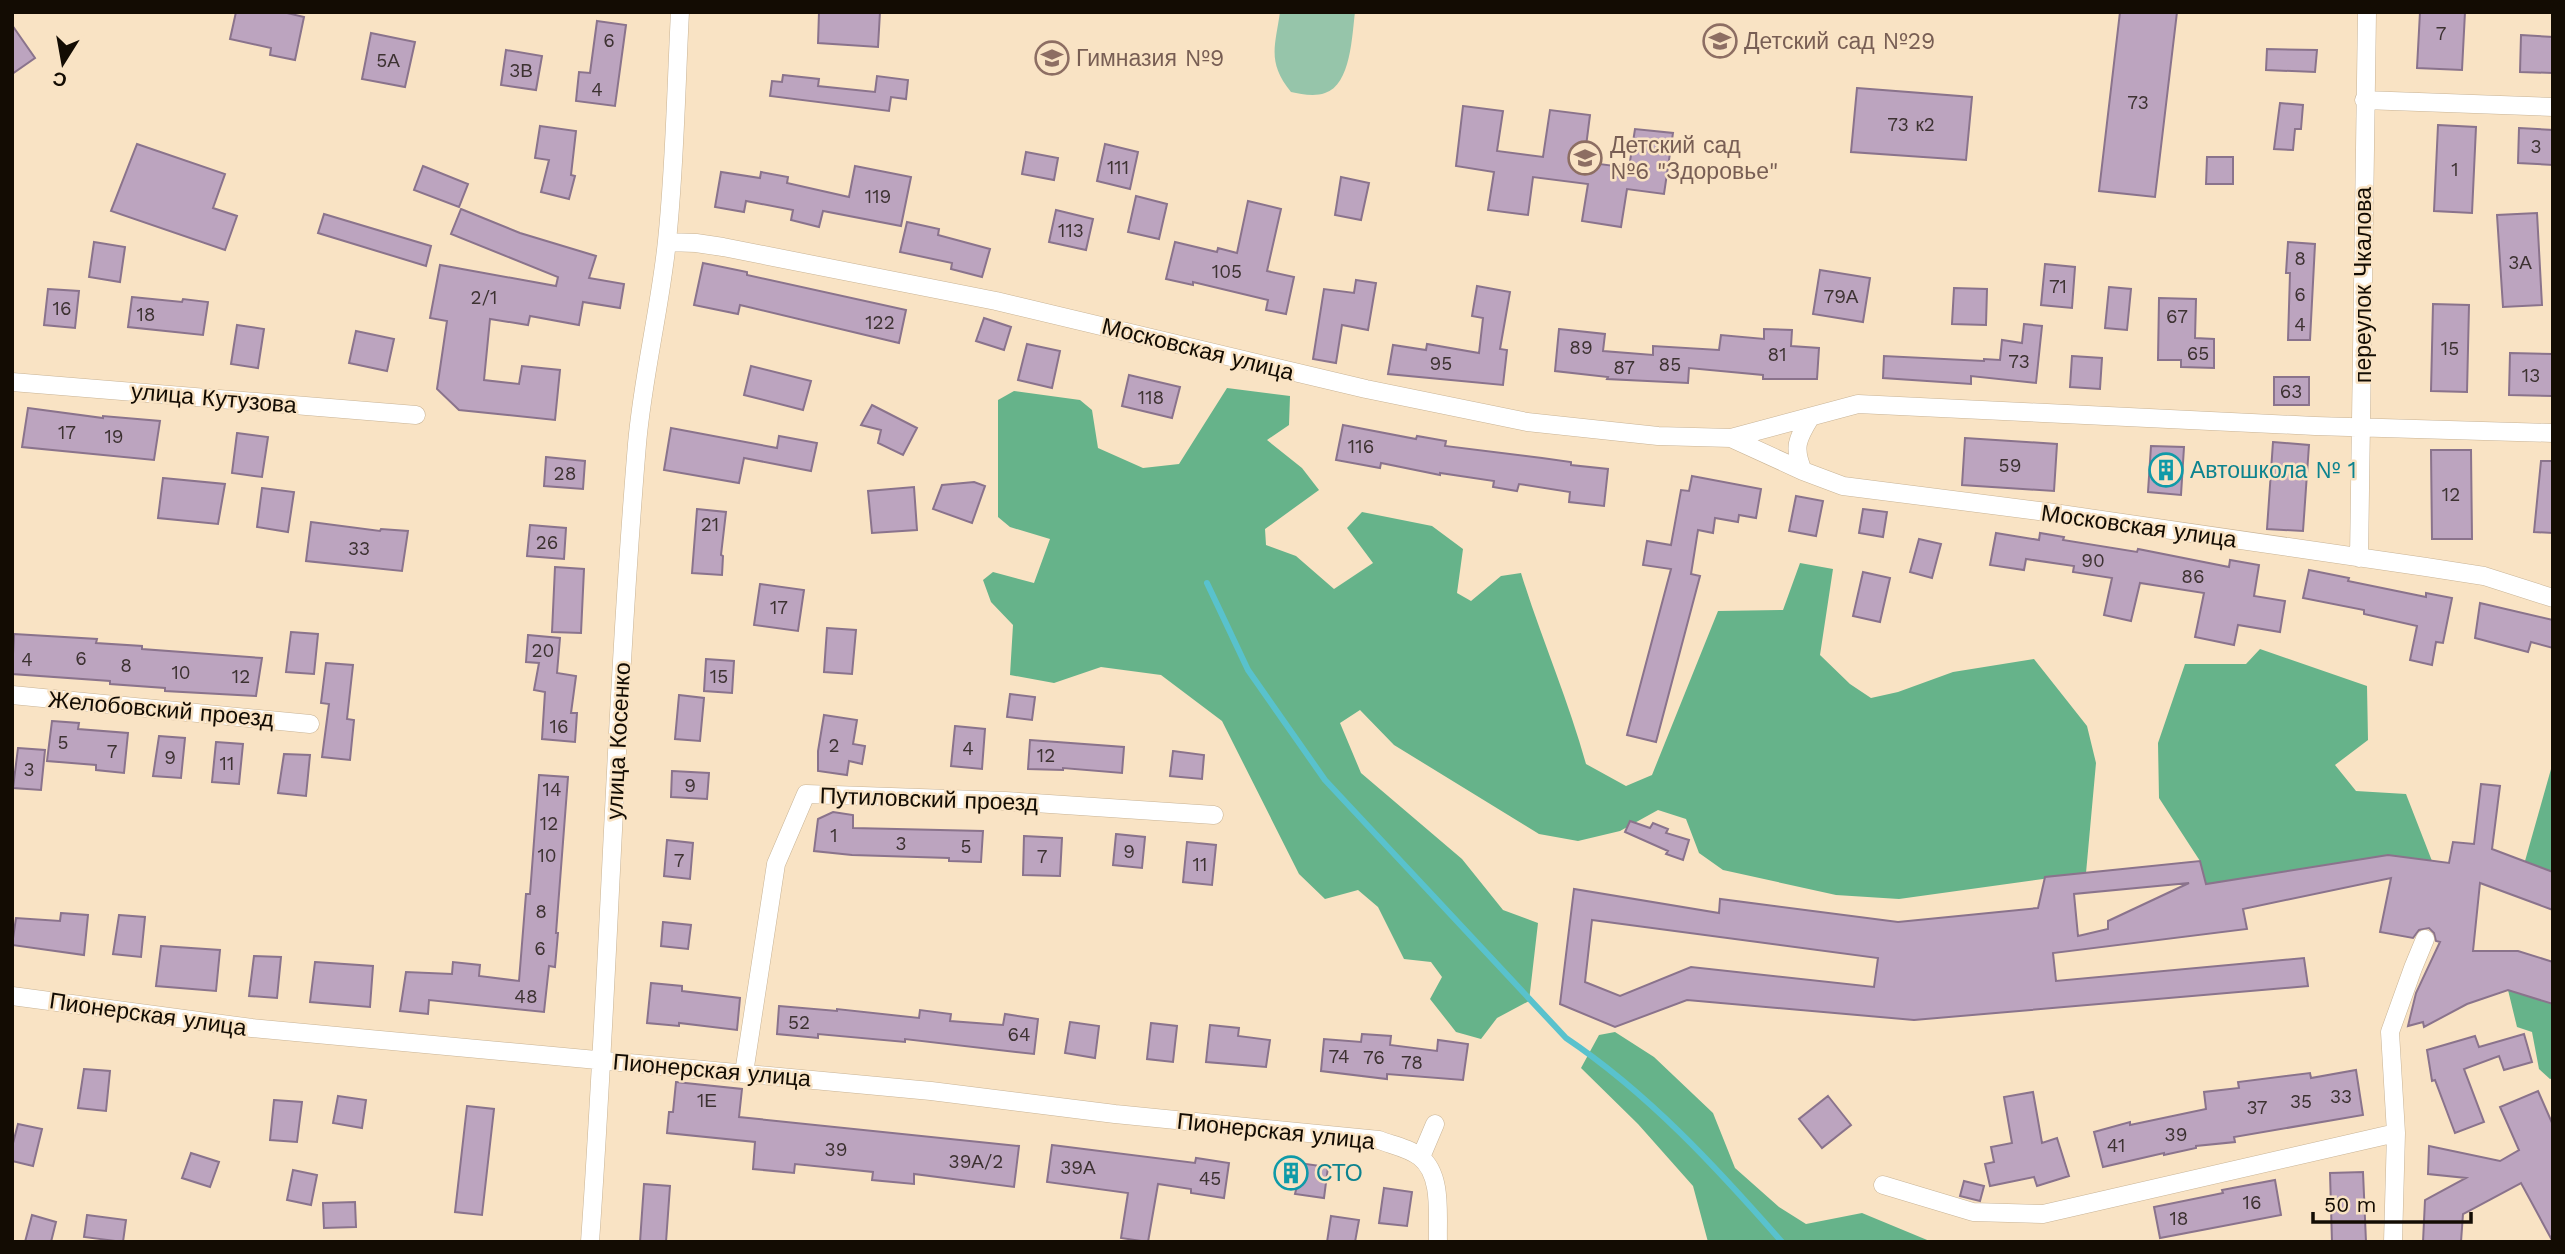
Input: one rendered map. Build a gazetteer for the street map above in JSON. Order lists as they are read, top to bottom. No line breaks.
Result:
{"streets":{"street":["переулок Чкалова","Московская улица","улица Кутузова","Желобовский проезд","улица Косенко","Путиловский проезд","Пионерская улица"]},"crossings":[["переулок Чкалова","Московская улица"],["Московская улица","улица Косенко"],["улица Косенко","Пионерская улица"],["Путиловский проезд","Пионерская улица"]],"places":{"school or university":["Детский сад №29","Гимназия №9","Детский сад №6 \"Здоровье\""],"building":["Автошкола № 1","СТО"]},"house_numbers":["7","6","5А","3В","4","73","73 к2","3","111","1","119","113","8","3А","105","71","6","79А","2/1","16","18","67","122","4","89","15","65","81","73","95","85","87","13","63","118","17","19","116","59","28","12","21","26","33","90","86","17","20","6","4","8","10","12","15","16","5","2","4","7","12","9","11","3","9","14","12","1","3","5","9","10","7","7","11","8","6","48","52","64","74","76","78","33","1Е","35","37","39","41","39","39А/2","39А","45","16","18"],"scale_bar":"50 m","north":"bottom"}
